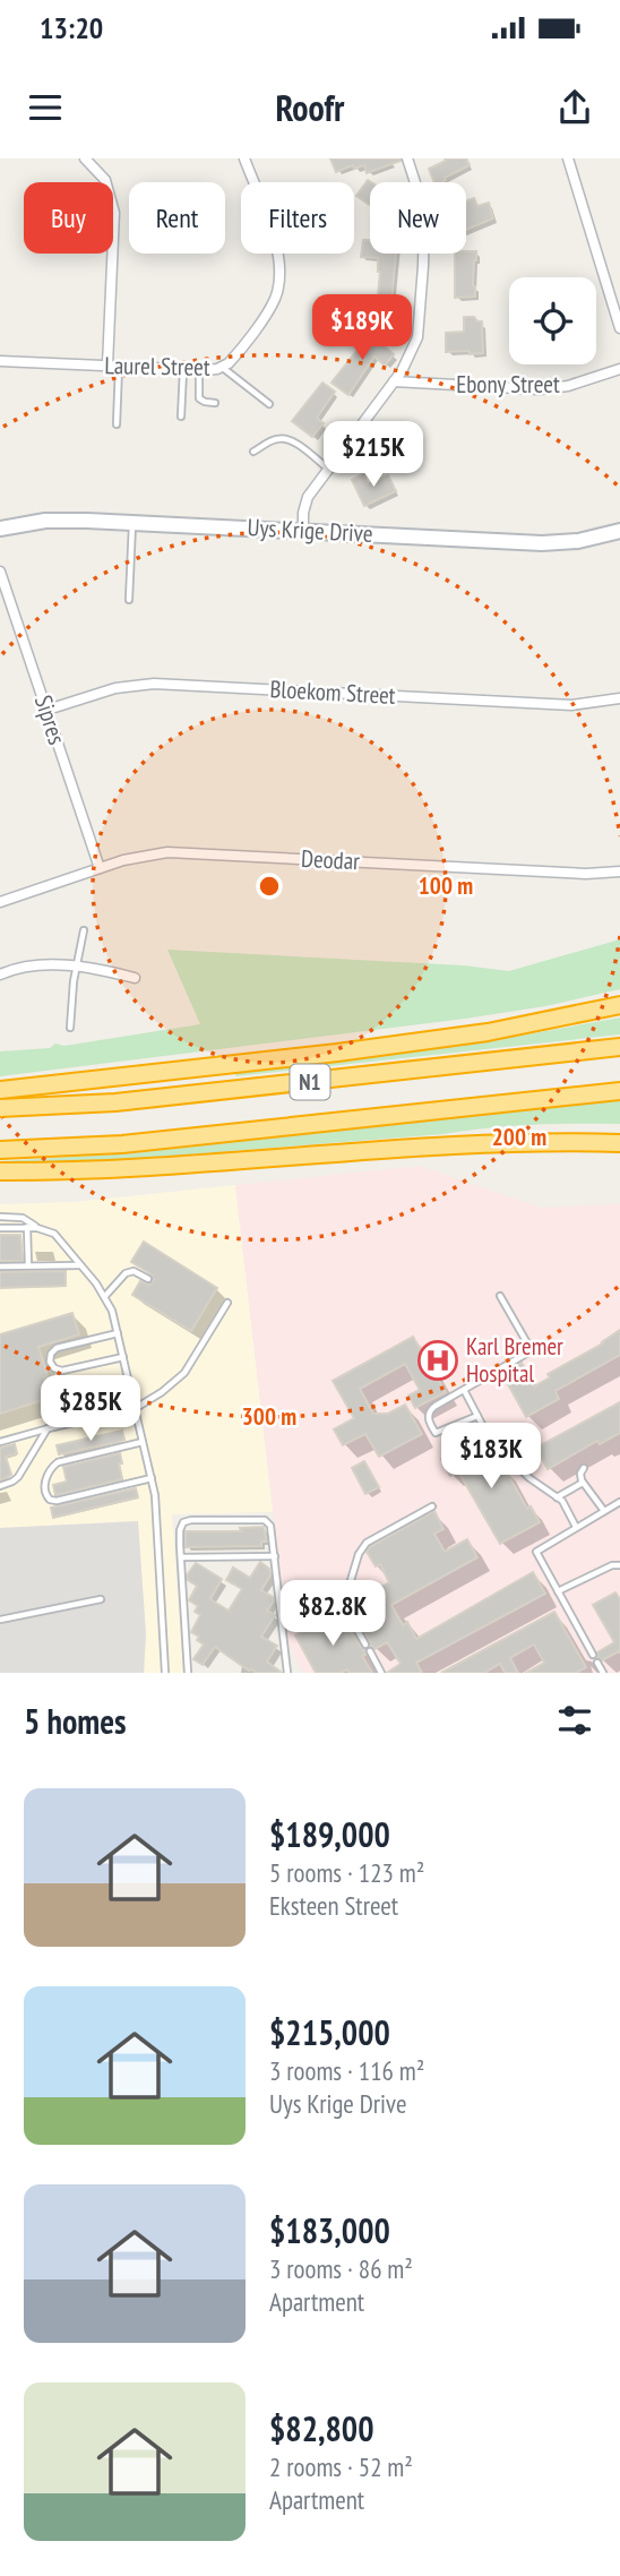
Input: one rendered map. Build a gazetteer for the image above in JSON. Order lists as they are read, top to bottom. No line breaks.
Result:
{"streets":{"highway":["N1"],"street":["Laurel Street","Ebony Street","Uys Krige Drive","Bloekom Street","Sipres","Deodar"]},"crossings":[["Bloekom Street","Sipres"],["Sipres","Deodar"]],"places":{"hospital":["Karl Bremer Hospital"]},"page":{"status":"13:20","header":"Roofr","chip":["Buy","Rent","Filters","New"],"price":["$189K","$215K","$285K","$183K","$82.8K"],"heading":"5 homes","list":[{"name":"$189,000","note":"5 rooms · 123 m² · Eksteen Street"},{"name":"$215,000","note":"3 rooms · 116 m² · Uys Krige Drive"},{"name":"$183,000","note":"3 rooms · 86 m² · Apartment"},{"name":"$82,800","note":"2 rooms · 52 m² · Apartment"}]},"rings":["100 m","200 m","300 m"]}
